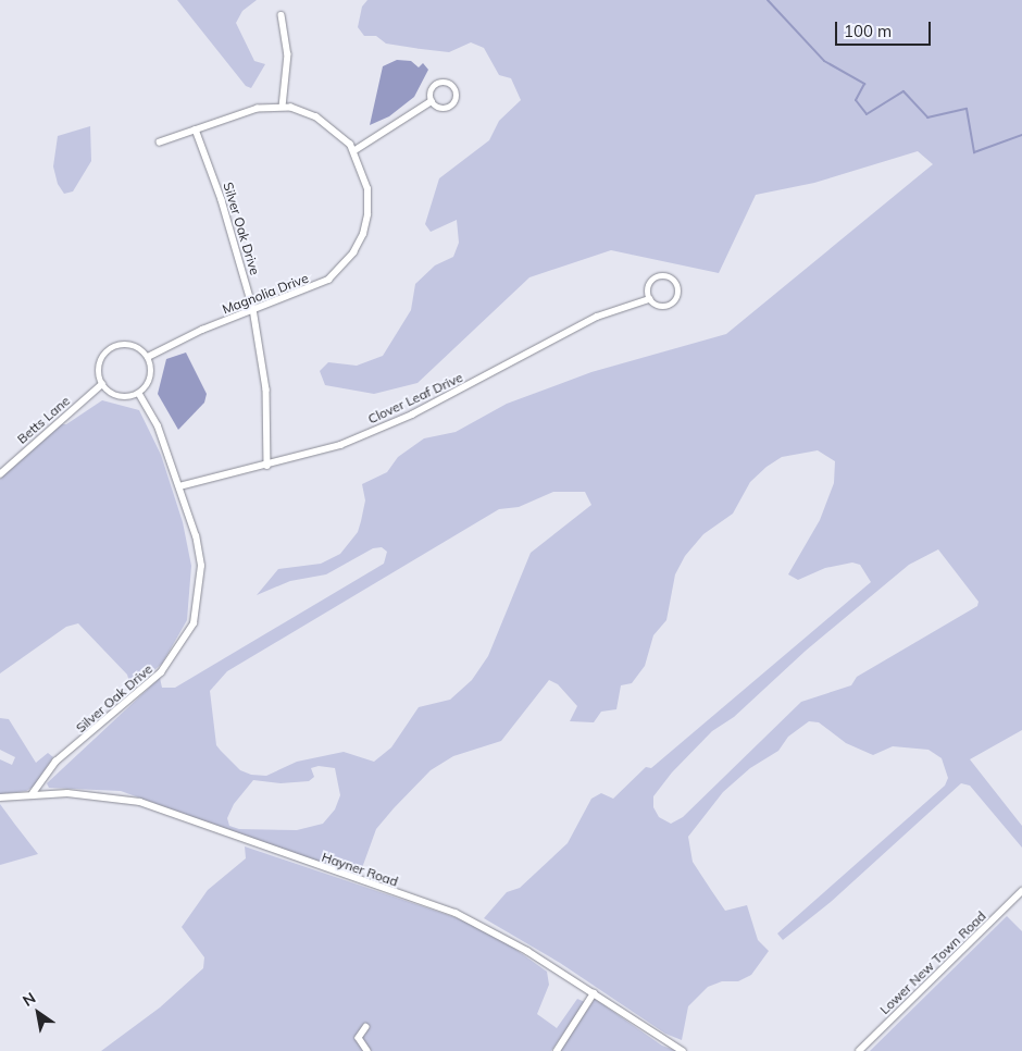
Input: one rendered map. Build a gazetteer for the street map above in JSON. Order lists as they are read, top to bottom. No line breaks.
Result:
{"streets":{"street":["Silver Oak Drive","Magnolia Drive","Clover Leaf Drive","Betts Lane","Hayner Road","Lower New Town Road"]},"crossings":[["Silver Oak Drive","Magnolia Drive"],["Silver Oak Drive","Clover Leaf Drive"],["Silver Oak Drive","Betts Lane"],["Silver Oak Drive","Hayner Road"],["Magnolia Drive","Betts Lane"]],"scale_bar":"100 m","north":"top left"}
